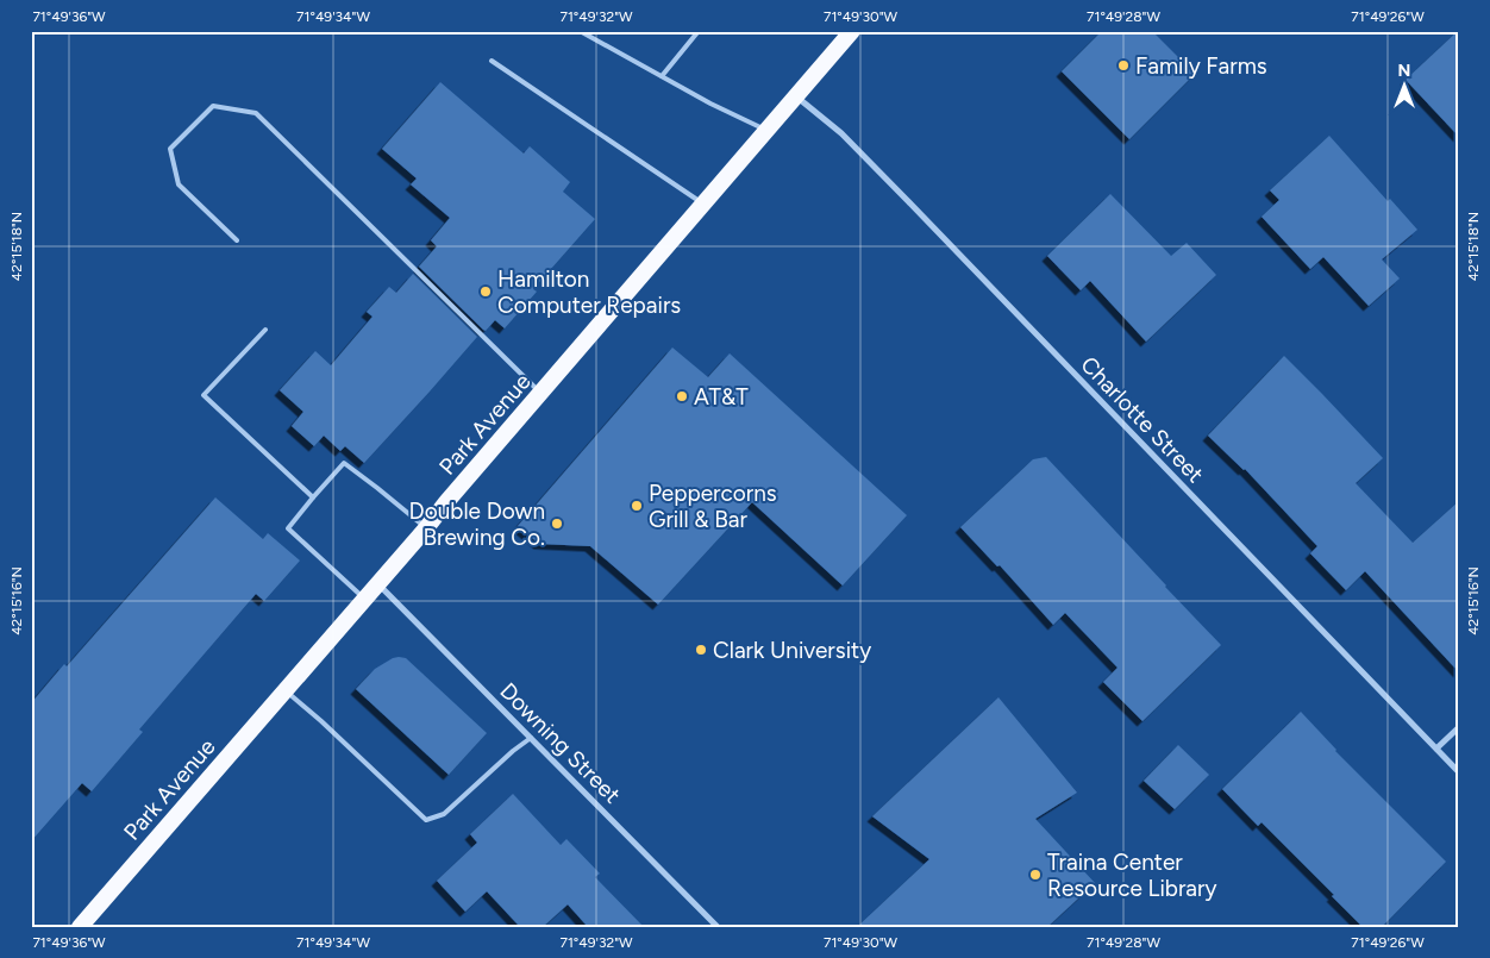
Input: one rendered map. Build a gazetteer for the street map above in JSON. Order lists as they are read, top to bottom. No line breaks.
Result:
{"streets":{"highway":["Park Avenue"],"street":["Charlotte Street","Downing Street"]},"crossings":[["Charlotte Street","Park Avenue"],["Park Avenue","Downing Street"]],"places":["Family Farms","Hamilton Computer Repairs","AT&T","Peppercorns Grill & Bar","Double Down Brewing Co.","Clark University","Traina Center Resource Library"],"north":"top","coordinates":["71°49'36\"W","71°49'34\"W","71°49'32\"W","71°49'30\"W","71°49'28\"W","71°49'26\"W","42°15'18\"N","42°15'16\"N"]}
